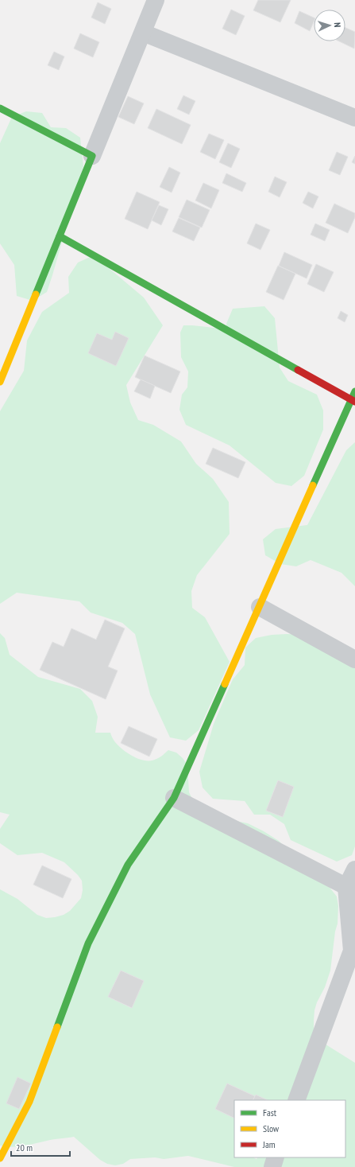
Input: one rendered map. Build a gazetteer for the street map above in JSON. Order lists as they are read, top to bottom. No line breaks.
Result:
{"legend":["Fast","Slow","Jam"],"scale_bar":"20 m","north":"right"}
